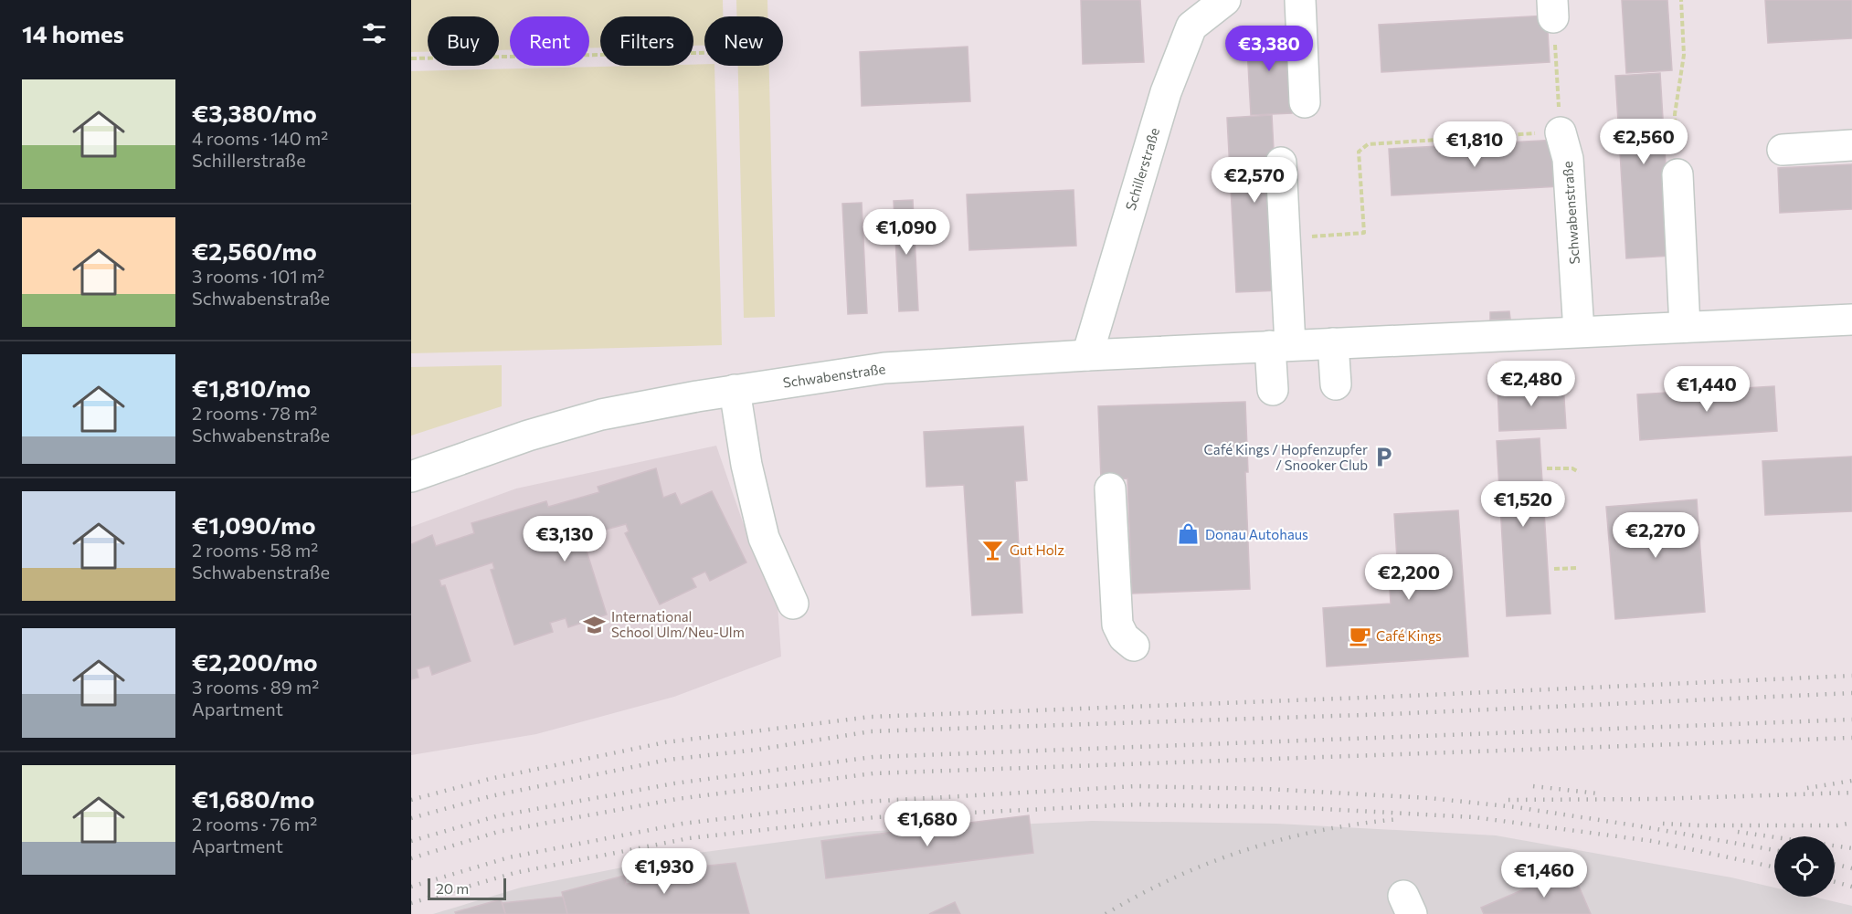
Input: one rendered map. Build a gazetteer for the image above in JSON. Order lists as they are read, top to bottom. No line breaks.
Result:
{"streets":{"street":["Schillerstraße","Schwabenstraße"]},"crossings":[["Schillerstraße","Schwabenstraße"]],"places":{"parking":["Café Kings / Hopfenzupfer / Snooker Club"],"shop":["Donau Autohaus"],"bar":["Gut Holz"],"school or university":["International School Ulm/Neu-Ulm"],"cafe":["Café Kings"]},"scale_bar":"20 m","page":{"heading":"14 homes","chip":["Buy","Rent","Filters","New"],"price":["€3,380","€2,560","€1,810","€2,570","€1,090","€2,480","€1,440","€1,520","€2,270","€3,130","€2,200","€1,680","€1,930","€1,460"],"list":[{"name":"€3,380/mo","note":"4 rooms · 140 m² · Schillerstraße"},{"name":"€2,560/mo","note":"3 rooms · 101 m² · Schwabenstraße"},{"name":"€1,810/mo","note":"2 rooms · 78 m² · Schwabenstraße"},{"name":"€1,090/mo","note":"2 rooms · 58 m² · Schwabenstraße"},{"name":"€2,200/mo","note":"3 rooms · 89 m² · Apartment"},{"name":"€1,680/mo","note":"2 rooms · 76 m² · Apartment"}],"scale":"20 m"}}
